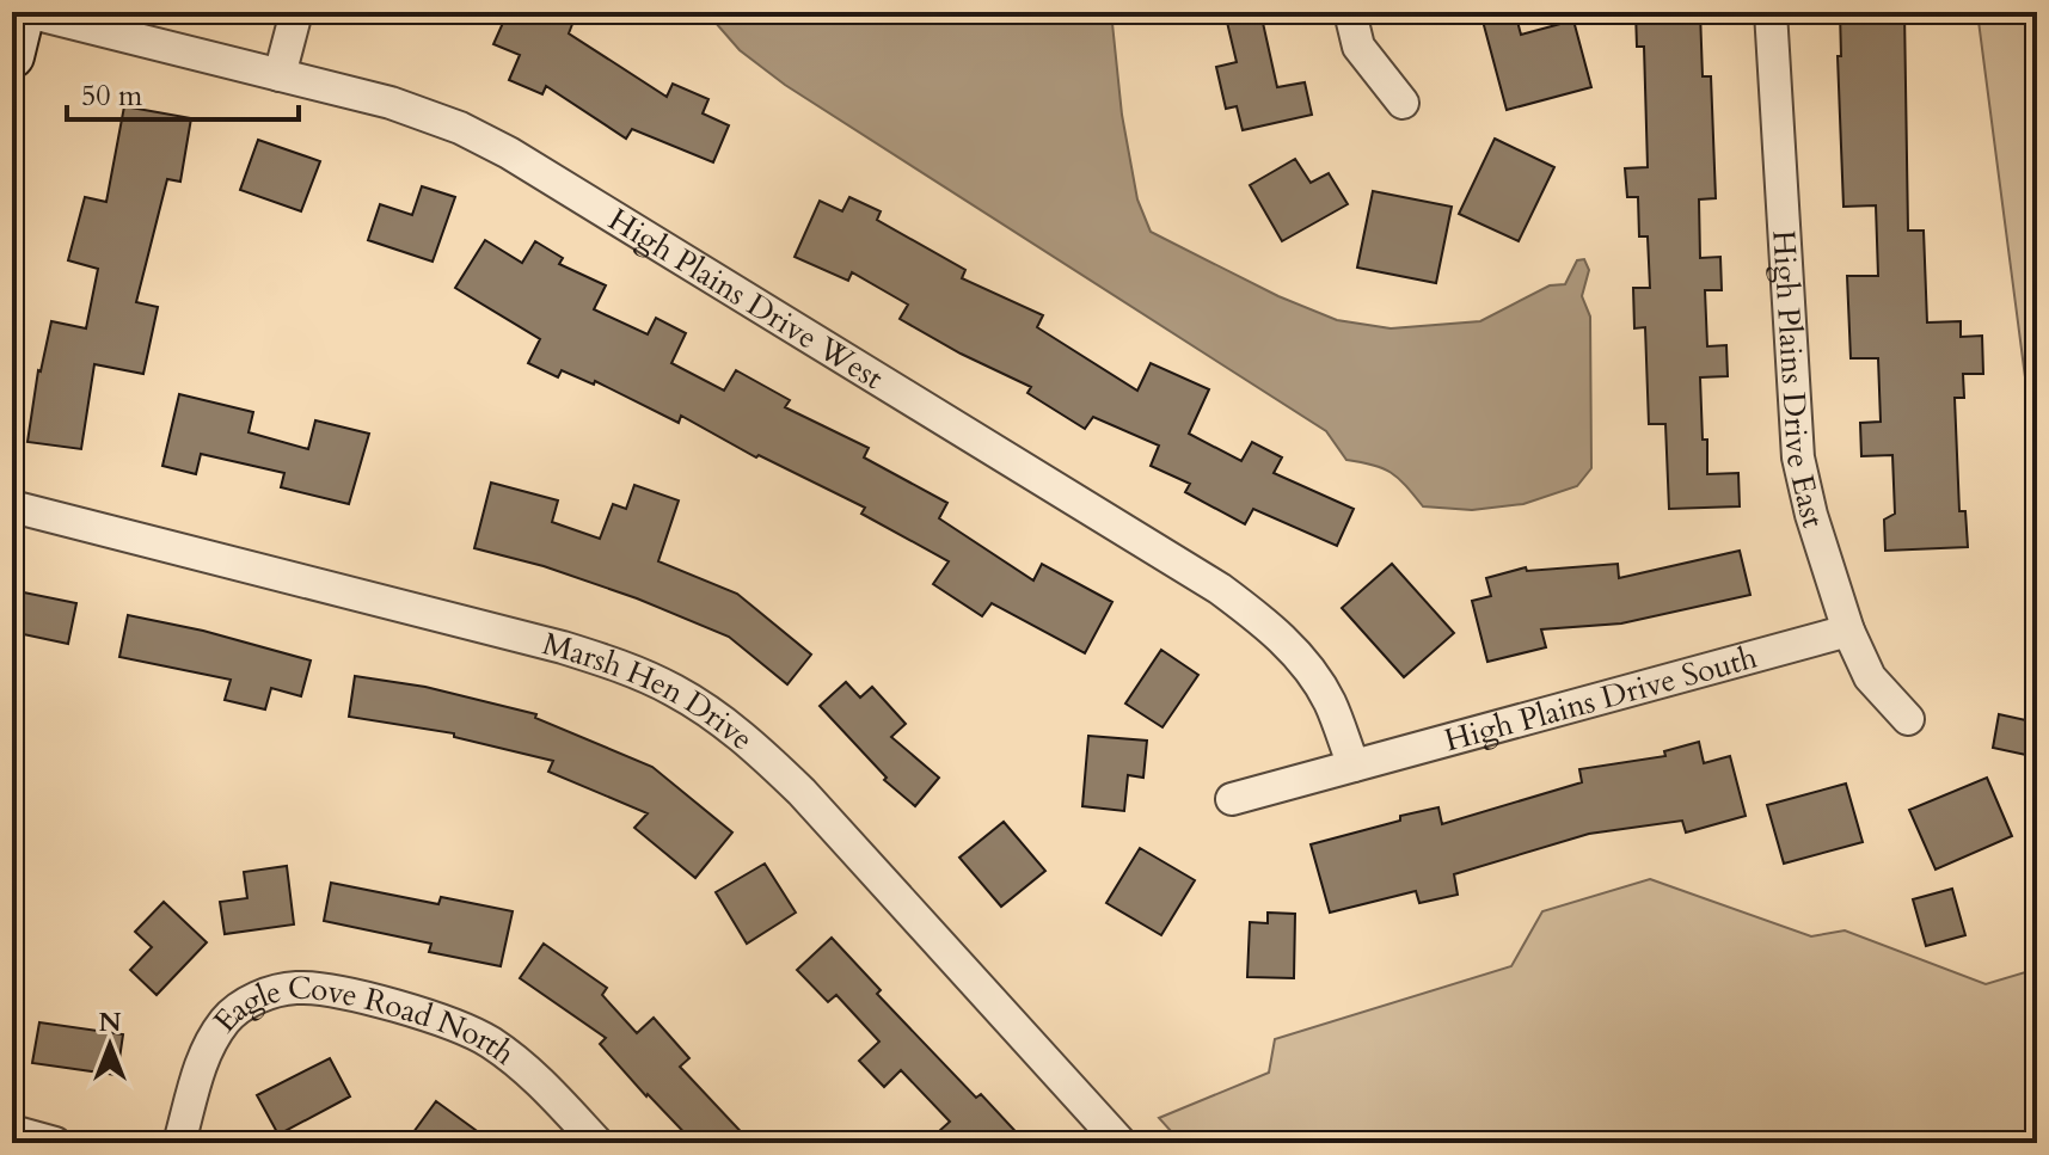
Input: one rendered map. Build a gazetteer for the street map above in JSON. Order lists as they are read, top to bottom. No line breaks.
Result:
{"streets":{"street":["High Plains Drive West","High Plains Drive East","Marsh Hen Drive","High Plains Drive South","Eagle Cove Road North"]},"crossings":[["High Plains Drive West","High Plains Drive South"],["High Plains Drive East","High Plains Drive South"]],"scale_bar":"50 m","north":"top"}
